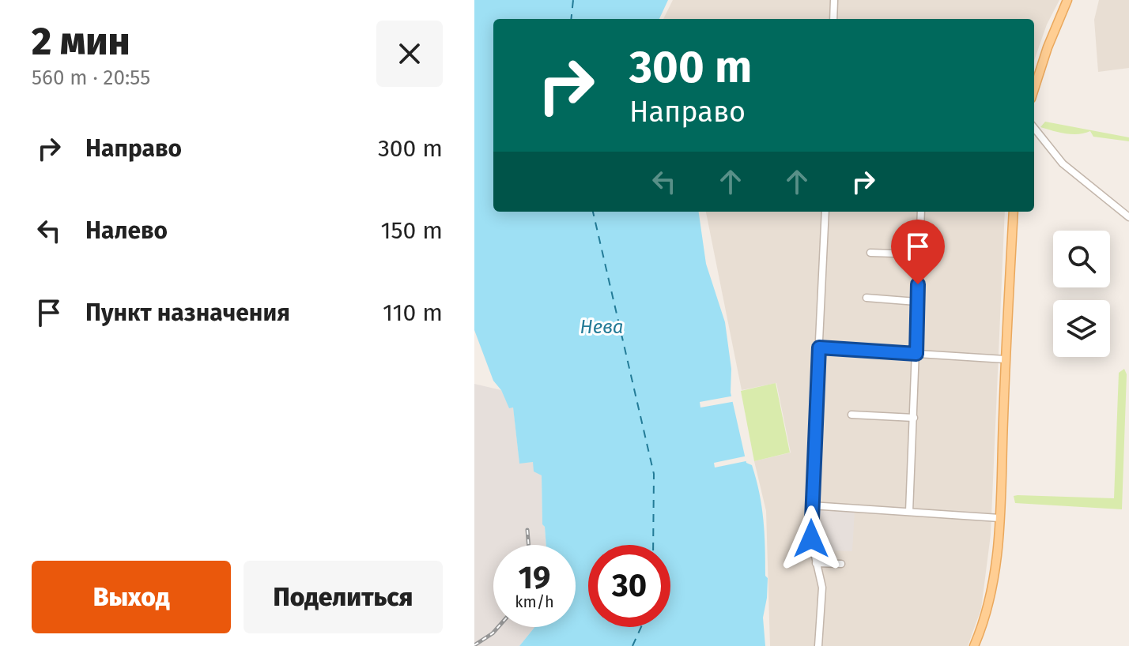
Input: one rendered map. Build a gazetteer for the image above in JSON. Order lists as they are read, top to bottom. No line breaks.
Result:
{"water":["Нева"],"page":{"heading":["2 мин","560 m · 20:55"],"turn":["300 m","Направо"],"list":[{"name":"Направо","value":"300 m"},{"name":"Налево","value":"150 m"},{"name":"Пункт назначения","value":"110 m"}],"speed":"19 km/h","limit":"30","buttons":["Выход","Поделиться"]}}
